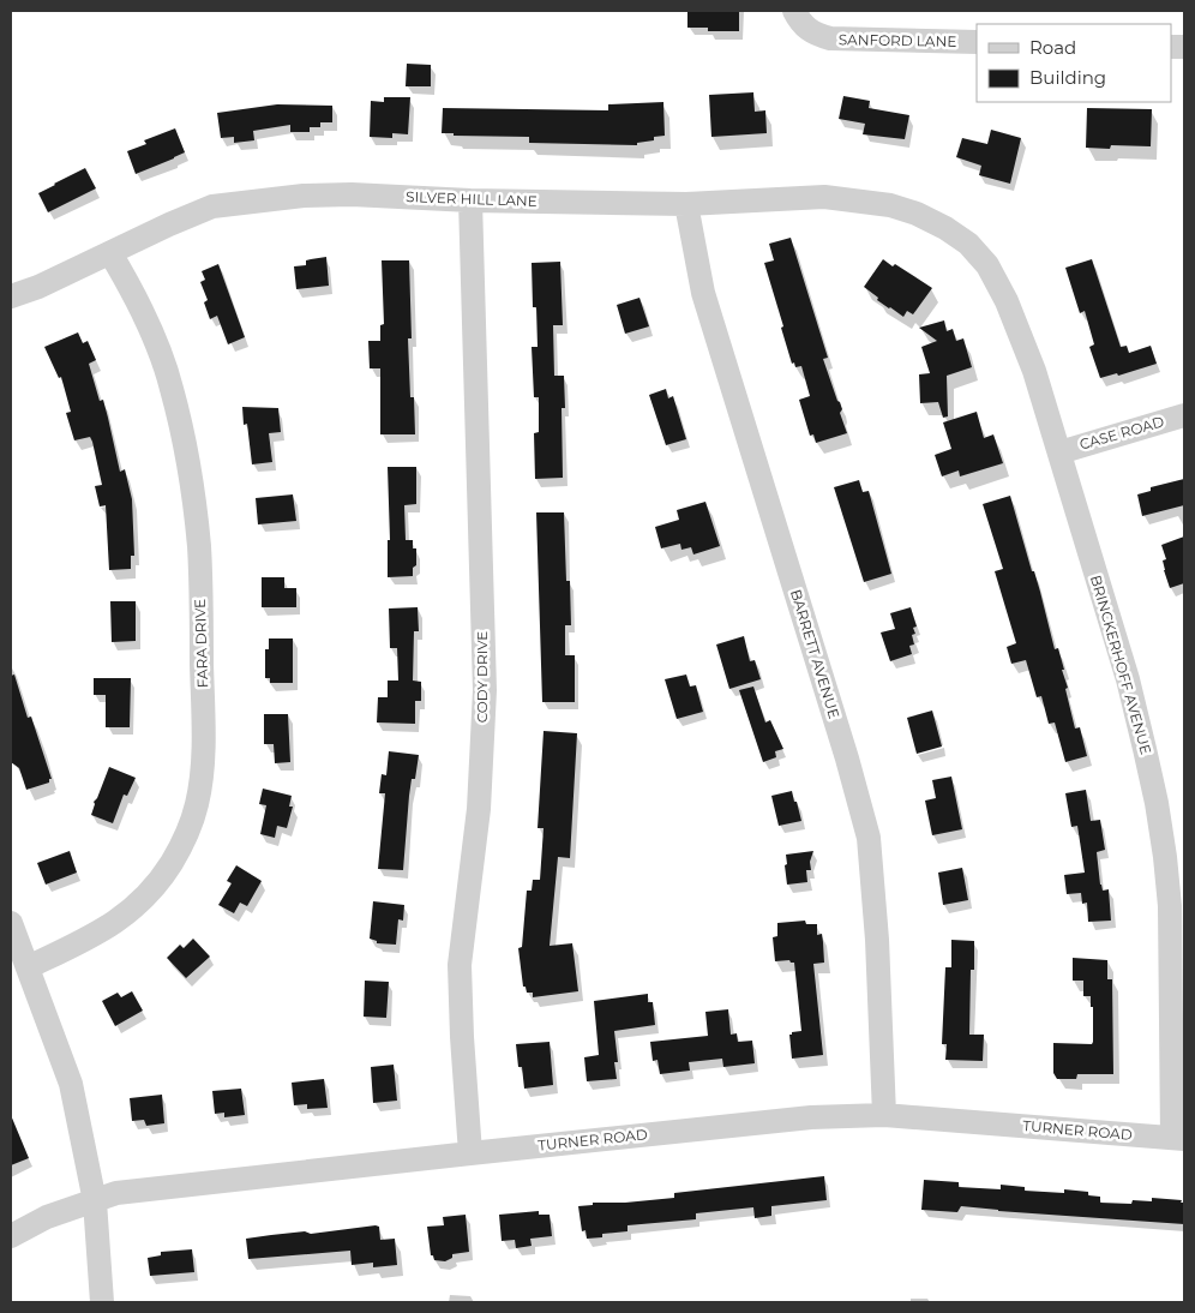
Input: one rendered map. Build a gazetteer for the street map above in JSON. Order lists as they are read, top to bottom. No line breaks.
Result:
{"streets":{"street":["SANFORD LANE","SILVER HILL LANE","CASE ROAD","FARA DRIVE","BARRETT AVENUE","BRINCKERHOFF AVENUE","CODY DRIVE","TURNER ROAD"]},"crossings":[["SILVER HILL LANE","FARA DRIVE"],["SILVER HILL LANE","BARRETT AVENUE"],["SILVER HILL LANE","BRINCKERHOFF AVENUE"],["SILVER HILL LANE","CODY DRIVE"],["CASE ROAD","BRINCKERHOFF AVENUE"],["BARRETT AVENUE","TURNER ROAD"],["BRINCKERHOFF AVENUE","TURNER ROAD"],["CODY DRIVE","TURNER ROAD"]],"legend":["Road","Building"]}
